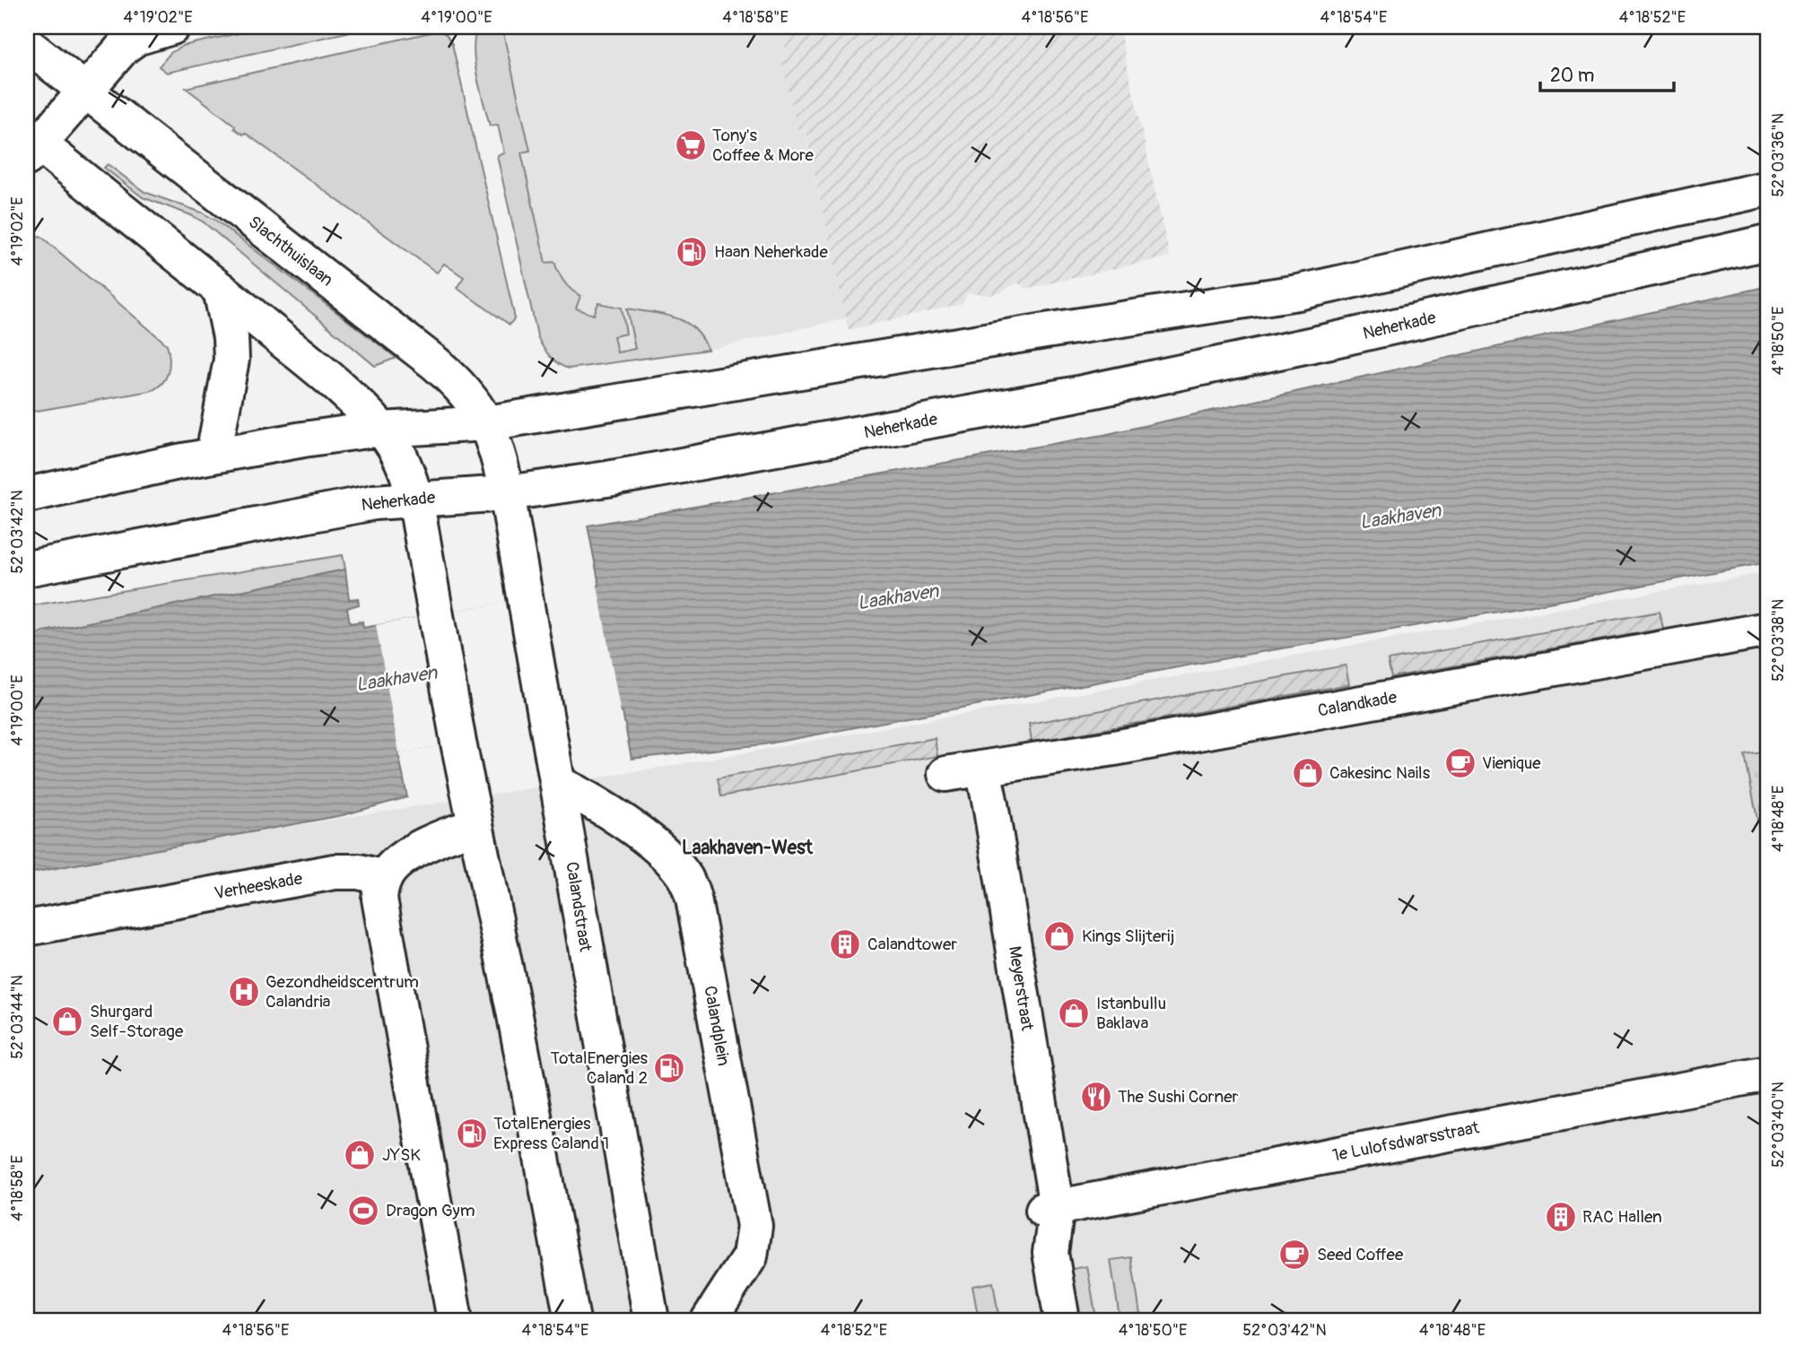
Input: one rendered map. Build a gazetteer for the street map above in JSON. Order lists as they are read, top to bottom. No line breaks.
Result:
{"streets":{"main road":["Slachthuislaan","Neherkade","Calandkade","Verheeskade","Calandstraat","Meyerstraat","Calandplein","1e Lulofsdwarsstraat"]},"crossings":[["Slachthuislaan","Neherkade"],["Slachthuislaan","Calandstraat"],["Neherkade","Calandstraat"],["Calandkade","Meyerstraat"],["Calandstraat","Calandplein"],["Meyerstraat","1e Lulofsdwarsstraat"]],"districts":["Laakhaven-West"],"water":["Laakhaven"],"places":{"supermarket":["Tony's Coffee & More"],"fuel station":["Haan Neherkade","TotalEnergies Caland 2","TotalEnergies Express Caland 1"],"cafe":["Vienique","Seed Coffee"],"shop":["Cakesinc Nails","Kings Slijterij","Istanbullu Baklava","Shurgard Self-Storage","JYSK"],"building":["Calandtower","RAC Hallen"],"hospital":["Gezondheidscentrum Calandria"],"restaurant":["The Sushi Corner"],"sports":["Dragon Gym"]},"scale_bar":"20 m","coordinates":["4°19'02\"E","4°19'00\"E","4°18'58\"E","4°18'56\"E","4°18'54\"E","4°18'52\"E","52°03'36\"N","4°18'50\"E","52°03'42\"N","52°03'38\"N","4°18'48\"E","52°03'44\"N","52°03'40\"N"]}
